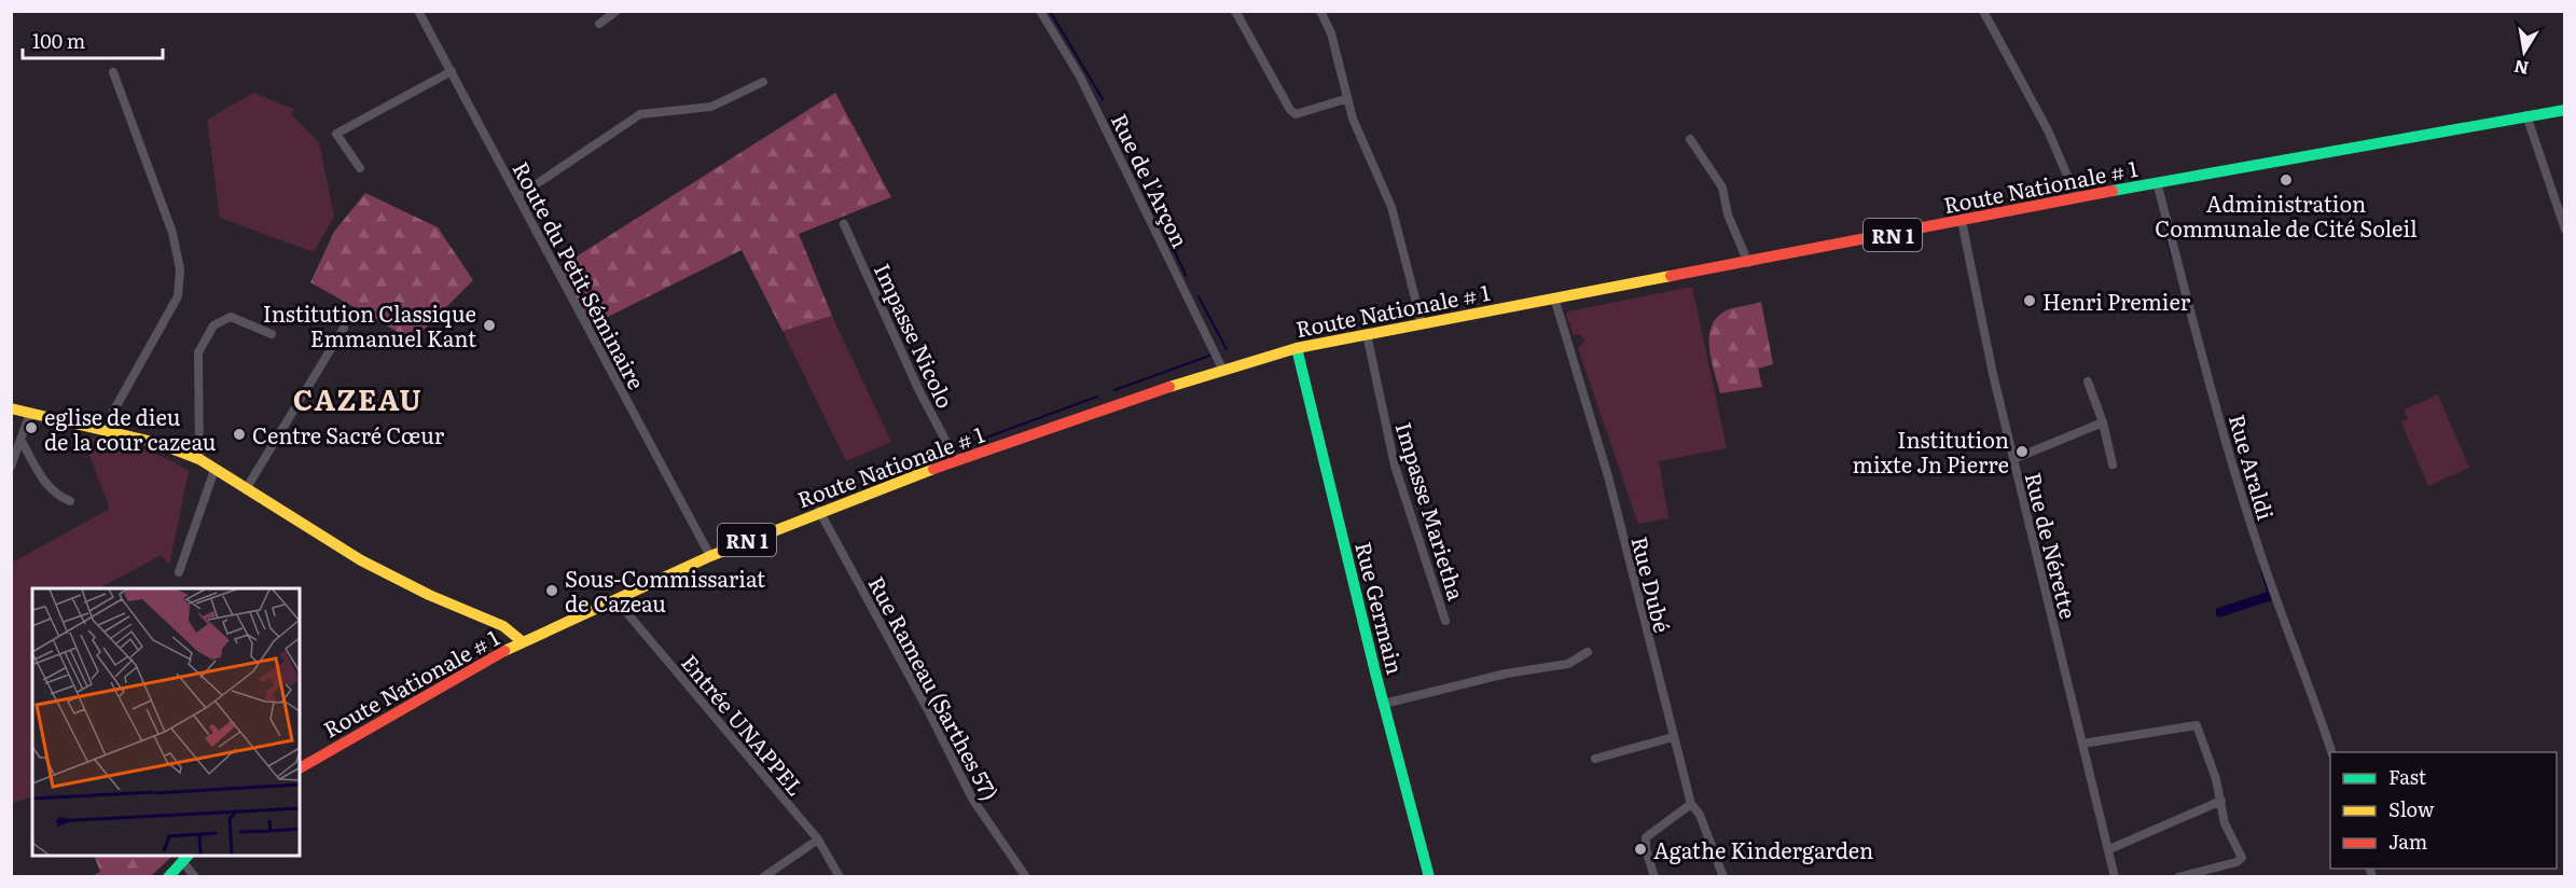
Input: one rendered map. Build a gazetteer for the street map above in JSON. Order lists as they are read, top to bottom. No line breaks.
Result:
{"streets":{"main road":["Route Nationale # 1","RN 1","Rue Germain"],"street":["Rue de l'Arçon","Route du Petit Séminaire","Impasse Nicolo","Rue Araldi","Impasse Marietha","Rue de Nérette","Rue Dubé","Rue Rameau (Sarthes 57)","Entrée UNAPPEL"]},"crossings":[["Rue de l'Arçon","Route Nationale # 1"],["Route Nationale # 1","Route du Petit Séminaire"],["Route Nationale # 1","Impasse Nicolo"],["Route Nationale # 1","Rue Araldi"],["Route Nationale # 1","Impasse Marietha"],["Route Nationale # 1","Rue de Nérette"],["Route Nationale # 1","Rue Dubé"],["Route Nationale # 1","Rue Germain"],["Route Nationale # 1","Rue Rameau (Sarthes 57)"],["Route Nationale # 1","Entrée UNAPPEL"]],"districts":["CAZEAU"],"places":["Administration Communale de Cité Soleil","Henri Premier","Institution Classique Emmanuel Kant","eglise de dieu de la cour cazeau","Centre Sacré Cœur","Institution mixte Jn Pierre","Sous-Commissariat de Cazeau","Agathe Kindergarden"],"legend":["Fast","Slow","Jam"],"scale_bar":"100 m","north":"bottom"}
